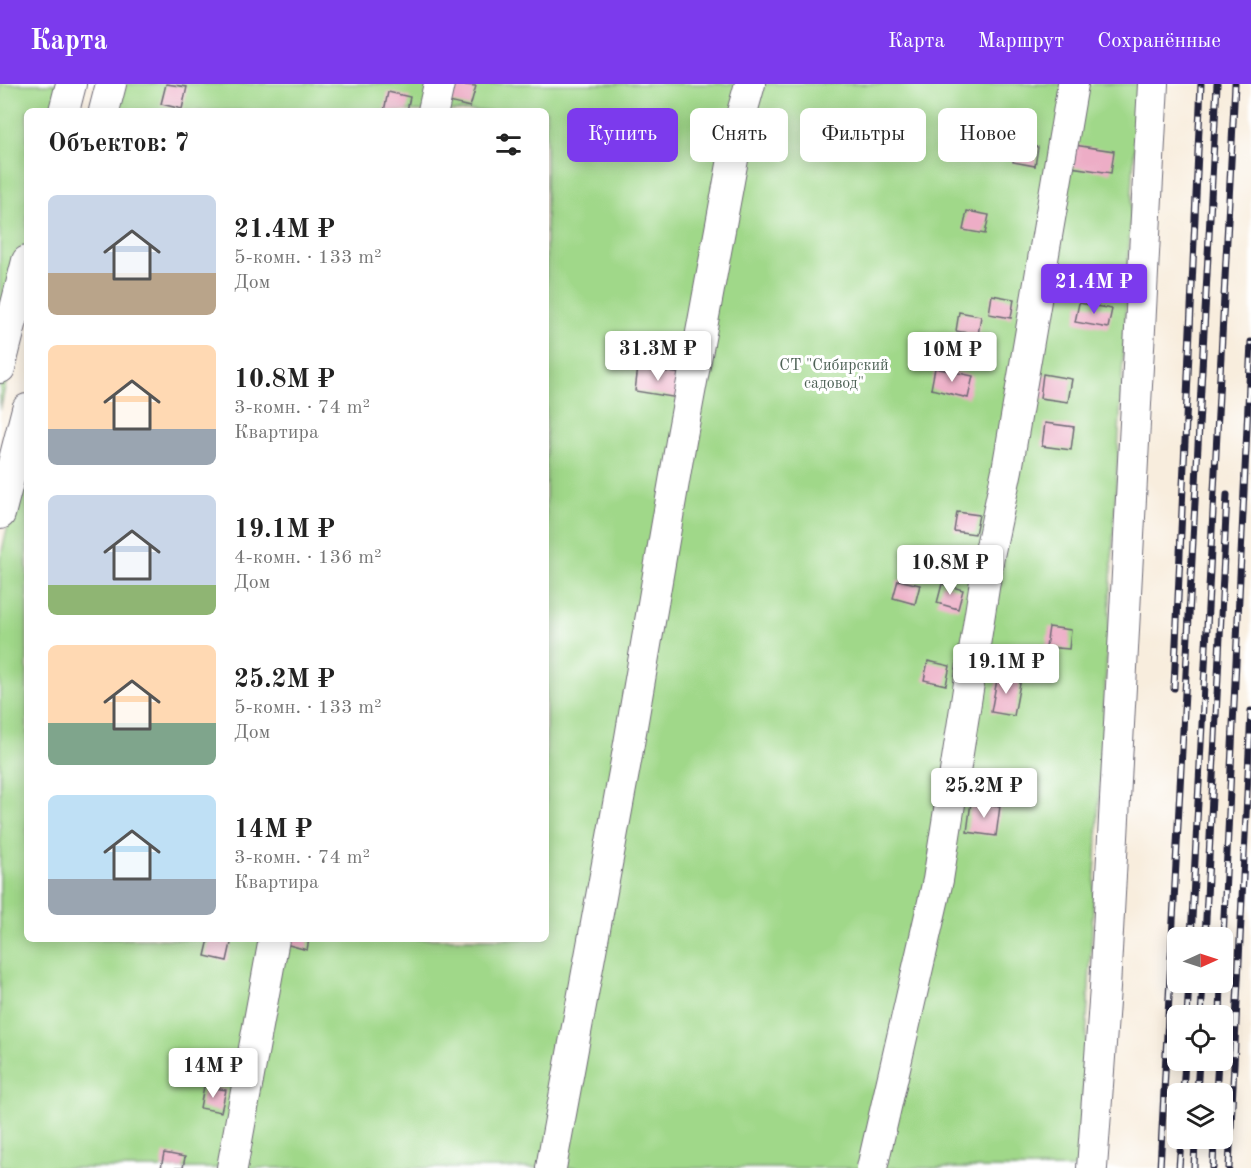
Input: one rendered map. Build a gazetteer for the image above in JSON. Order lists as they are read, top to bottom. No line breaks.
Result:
{"parks":["СТ \"Сибирский садовод\""],"north":"right","page":{"header":"Карта","nav":["Карта","Маршрут","Сохранённые"],"chip":["Купить","Снять","Фильтры","Новое"],"heading":"Объектов: 7","list":[{"name":"21.4M ₽","note":"5-комн. · 133 m² · Дом"},{"name":"10.8M ₽","note":"3-комн. · 74 m² · Квартира"},{"name":"19.1M ₽","note":"4-комн. · 136 m² · Дом"},{"name":"25.2M ₽","note":"5-комн. · 133 m² · Дом"},{"name":"14M ₽","note":"3-комн. · 74 m² · Квартира"}],"price":["21.4M ₽","31.3M ₽","10M ₽","10.8M ₽","19.1M ₽","25.2M ₽","14M ₽"]}}
